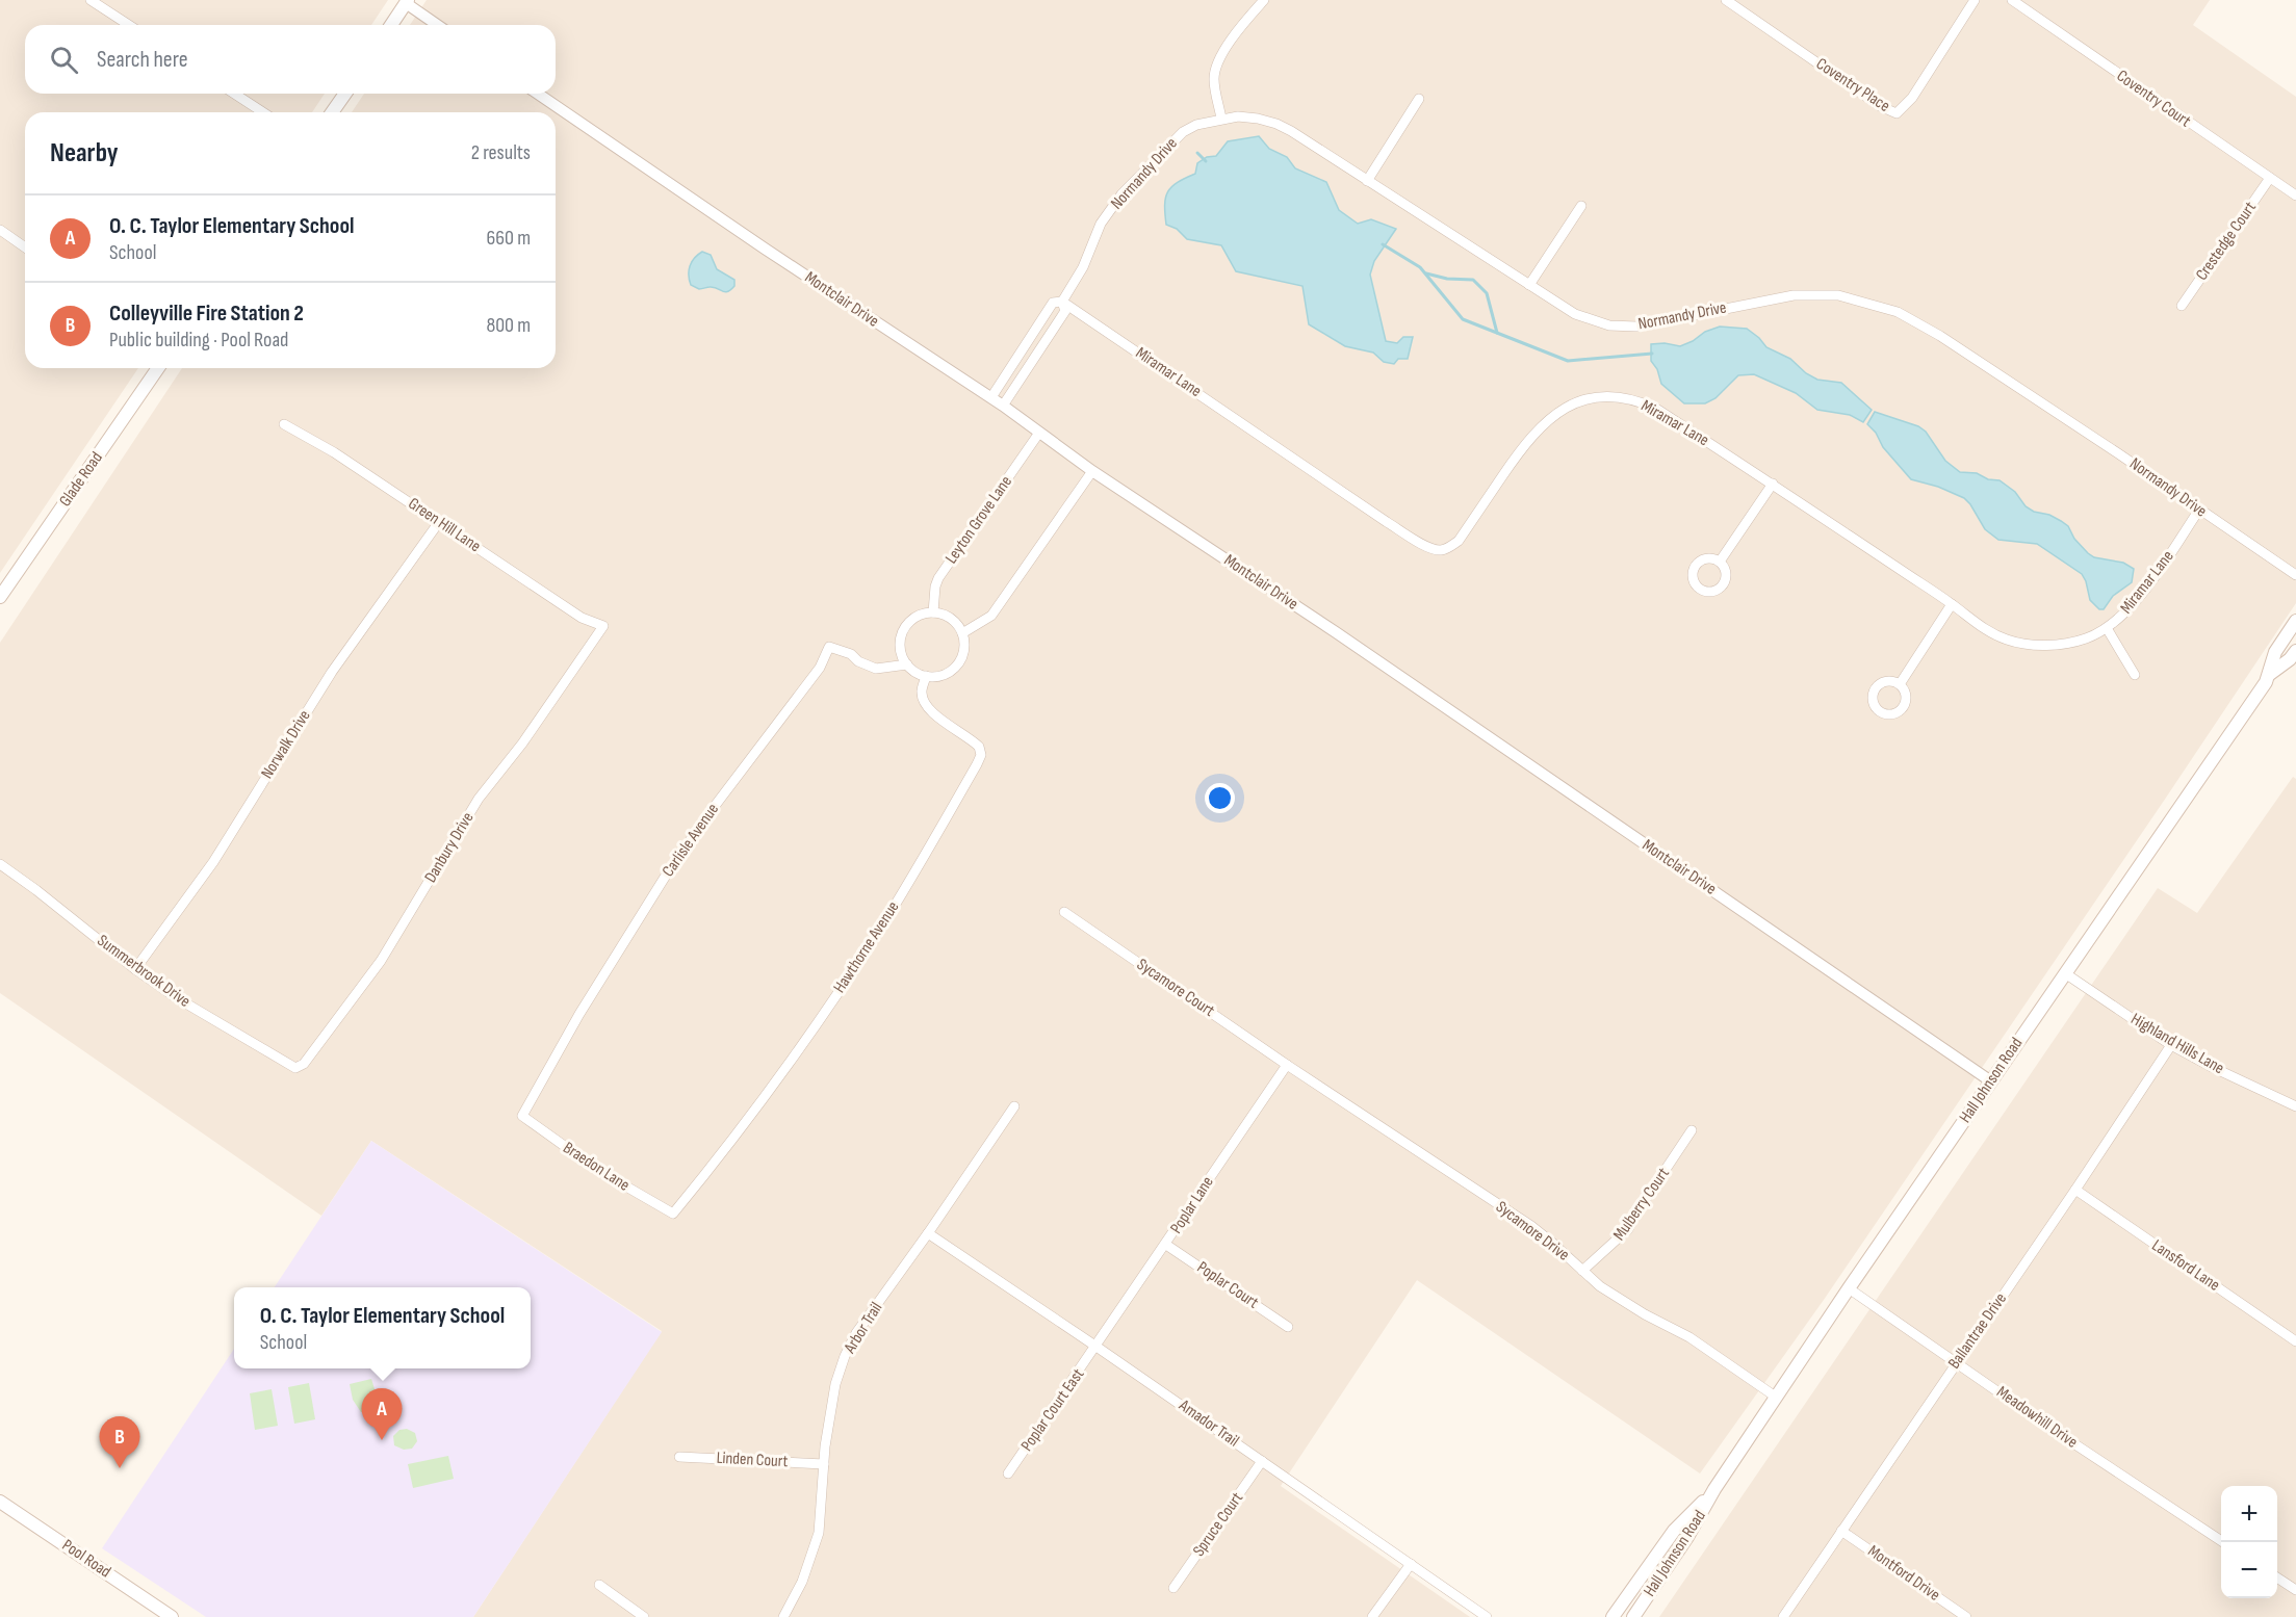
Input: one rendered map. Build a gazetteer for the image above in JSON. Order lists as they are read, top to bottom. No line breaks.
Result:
{"streets":{"main road":["Glade Road","Hall Johnson Road","Pool Road"],"street":["Coventry Place","Coventry Court","Normandy Drive","Crestedge Court","Montclair Drive","Miramar Lane","Leyton Grove Lane","Green Hill Lane","Norwalk Drive","Carlisle Avenue","Danbury Drive","Hawthorne Avenue","Summerbrook Drive","Sycamore Court","Highland Hills Lane","Braedon Lane","Mulberry Court","Poplar Lane","Sycamore Drive","Lansford Lane","Poplar Court","Arbor Trail","Ballantrae Drive","Poplar Court East","Meadowhill Drive","Amador Trail","Linden Court","Spruce Court","Montford Drive"]},"crossings":[["Coventry Court","Crestedge Court"],["Normandy Drive","Montclair Drive"],["Normandy Drive","Miramar Lane"],["Montclair Drive","Leyton Grove Lane"],["Montclair Drive","Hall Johnson Road"],["Leyton Grove Lane","Carlisle Avenue"],["Leyton Grove Lane","Hawthorne Avenue"],["Green Hill Lane","Norwalk Drive"],["Green Hill Lane","Danbury Drive"],["Norwalk Drive","Summerbrook Drive"],["Carlisle Avenue","Hawthorne Avenue"],["Carlisle Avenue","Braedon Lane"],["Danbury Drive","Summerbrook Drive"],["Hawthorne Avenue","Braedon Lane"],["Sycamore Court","Poplar Lane"],["Sycamore Court","Sycamore Drive"],["Highland Hills Lane","Hall Johnson Road"],["Highland Hills Lane","Ballantrae Drive"],["Hall Johnson Road","Sycamore Drive"],["Hall Johnson Road","Meadowhill Drive"],["Mulberry Court","Sycamore Drive"],["Poplar Lane","Sycamore Drive"],["Poplar Lane","Poplar Court"],["Poplar Lane","Poplar Court East"],["Poplar Lane","Amador Trail"],["Lansford Lane","Ballantrae Drive"],["Arbor Trail","Amador Trail"],["Arbor Trail","Linden Court"],["Ballantrae Drive","Meadowhill Drive"],["Ballantrae Drive","Montford Drive"],["Poplar Court East","Amador Trail"],["Amador Trail","Spruce Court"]],"page":{"search":"Search here","heading":["Nearby","2 results"],"list":[{"mark":"A","name":"O. C. Taylor Elementary School","note":"School","value":"660 m"},{"mark":"B","name":"Colleyville Fire Station 2","note":"Public building · Pool Road","value":"800 m"}],"popup":["O. C. Taylor Elementary School","School"],"pins":["A","B"],"map_buttons":["+","−"]}}
